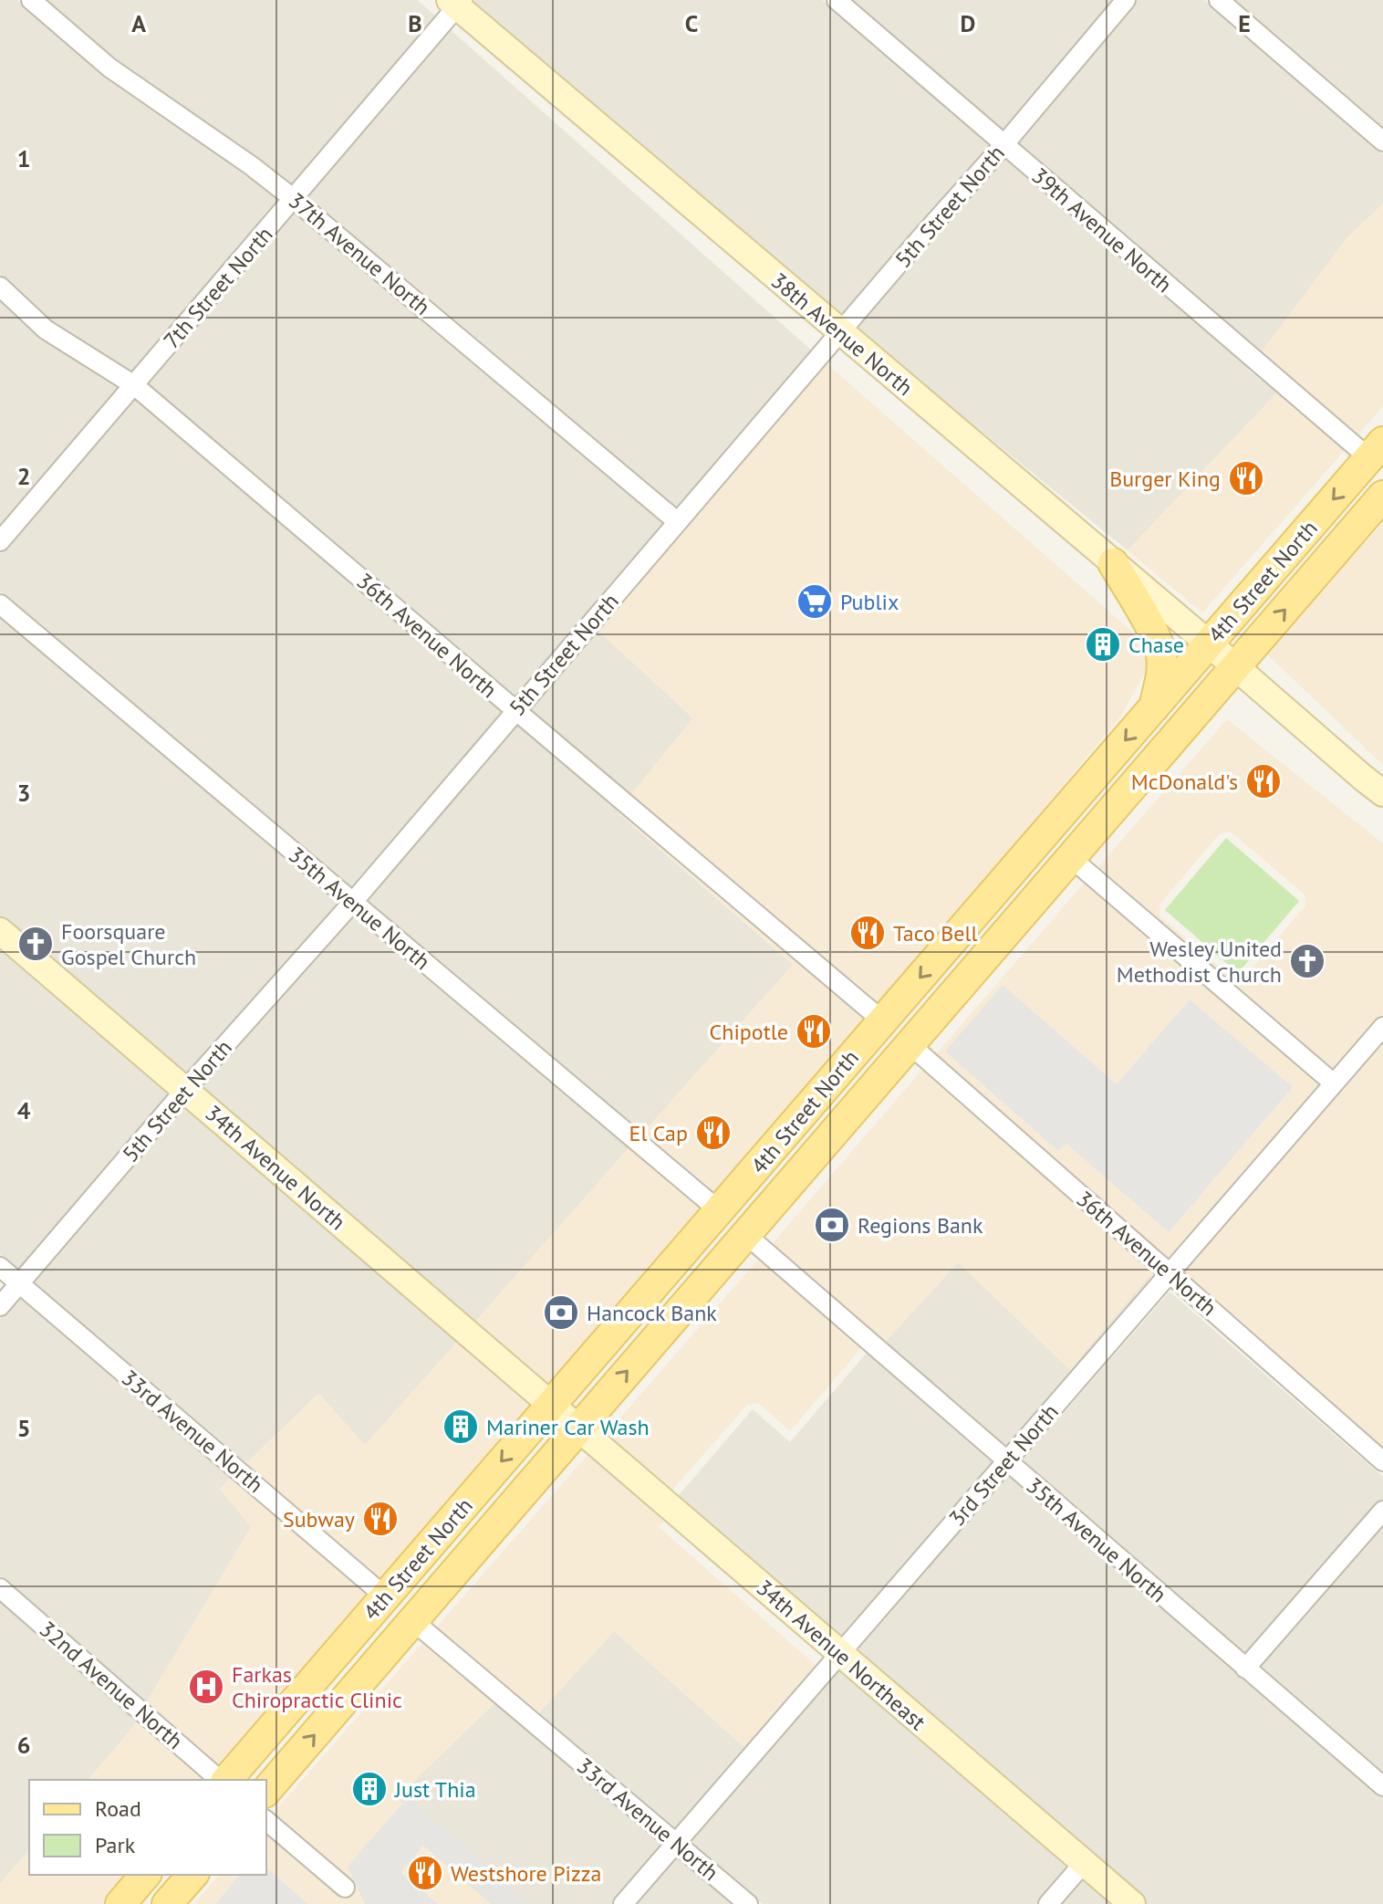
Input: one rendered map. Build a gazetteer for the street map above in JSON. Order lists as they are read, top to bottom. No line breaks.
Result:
{"streets":{"main road":["4th Street North"],"street":["5th Street North","39th Avenue North","37th Avenue North","7th Street North","38th Avenue North","36th Avenue North","35th Avenue North","34th Avenue North","33rd Avenue North","3rd Street North","34th Avenue Northeast","32nd Avenue North"]},"crossings":[["5th Street North","39th Avenue North"],["5th Street North","37th Avenue North"],["5th Street North","38th Avenue North"],["5th Street North","36th Avenue North"],["5th Street North","35th Avenue North"],["5th Street North","34th Avenue North"],["5th Street North","33rd Avenue North"],["39th Avenue North","4th Street North"],["37th Avenue North","7th Street North"],["7th Street North","38th Avenue North"],["7th Street North","36th Avenue North"],["38th Avenue North","4th Street North"],["4th Street North","36th Avenue North"],["4th Street North","35th Avenue North"],["4th Street North","34th Avenue North"],["4th Street North","33rd Avenue North"],["4th Street North","34th Avenue Northeast"],["36th Avenue North","3rd Street North"],["35th Avenue North","3rd Street North"],["34th Avenue North","34th Avenue Northeast"],["33rd Avenue North","3rd Street North"],["3rd Street North","34th Avenue Northeast"]],"places":{"restaurant":["Burger King","McDonald's","Taco Bell","Chipotle","El Cap","Subway","Westshore Pizza"],"supermarket":["Publix"],"building":["Chase","Mariner Car Wash","Just Thia"],"church":["Foorsquare Gospel Church","Wesley United Methodist Church"],"bank":["Regions Bank","Hancock Bank"],"hospital":["Farkas Chiropractic Clinic"]},"legend":["Road","Park"],"grid":{"columns":["A","B","C","D","E"],"rows":["1","2","3","4","5","6"]}}
